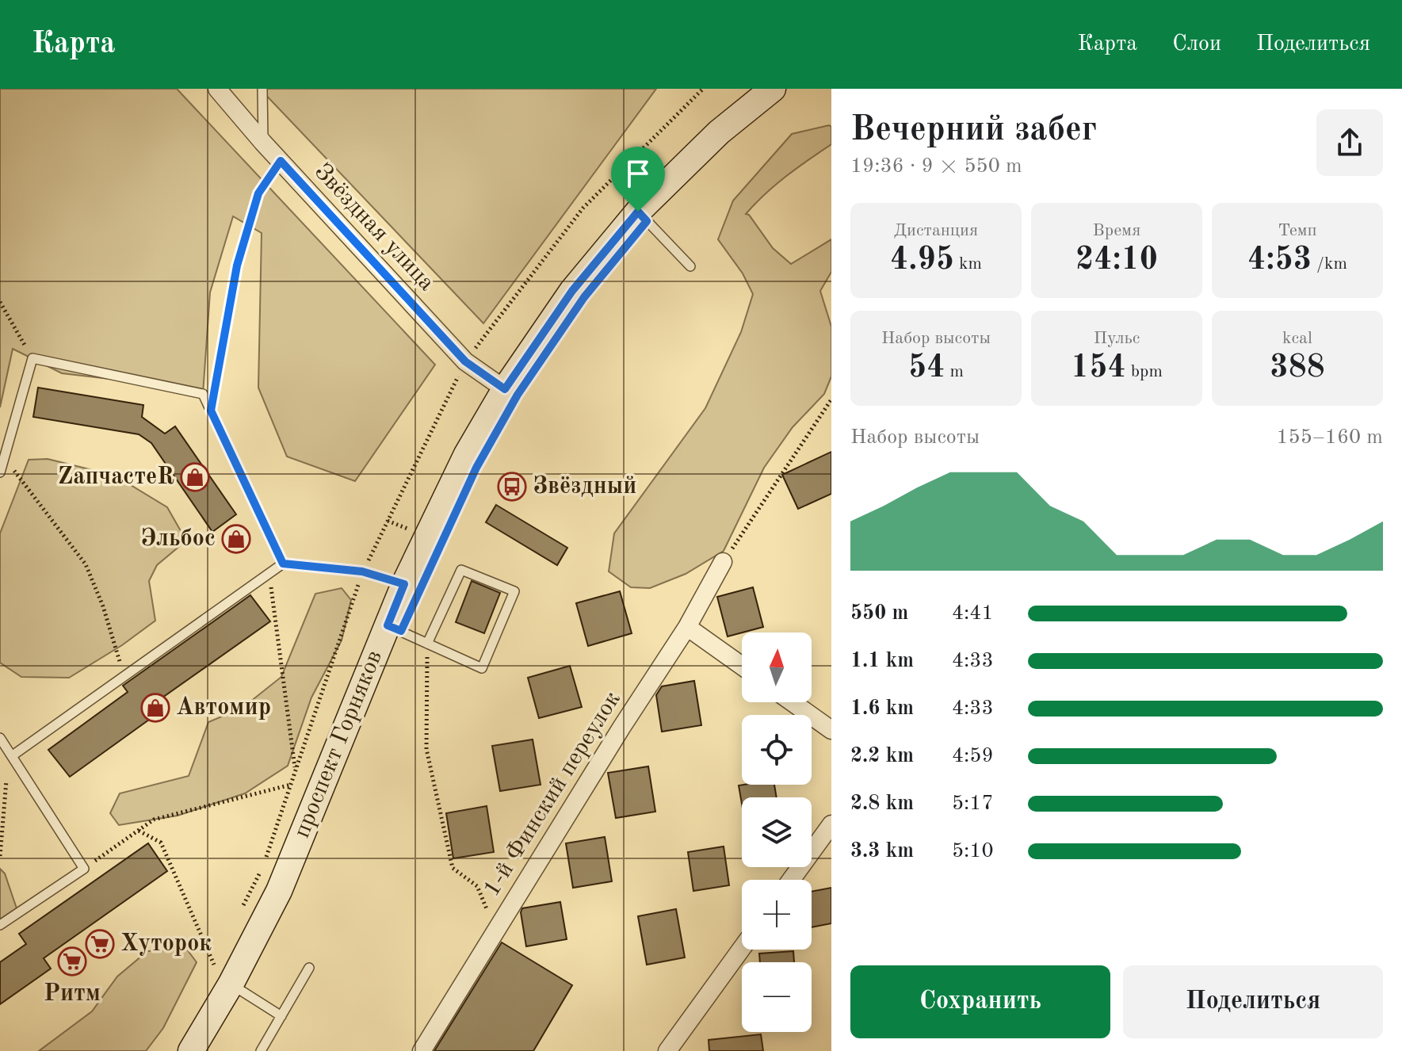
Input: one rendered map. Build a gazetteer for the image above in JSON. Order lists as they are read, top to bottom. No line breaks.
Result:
{"streets":{"main road":["проспект Горняков"],"street":["Звёздная улица","1-й Финский переулок"]},"crossings":[["Звёздная улица","проспект Горняков"]],"places":{"shop":["ZапчастеR","Эльбос","Автомир"],"bus stop":["Звёздный"],"supermarket":["Хуторок","Ритм"]},"north":"top","page":{"header":"Карта","nav":["Карта","Слои","Поделиться"],"heading":["Вечерний забег","19:36 · 9 × 550 m"],"stats":[["Дистанция","4.95 km"],["Время","24:10"],["Темп","4:53 /km"],["Набор высоты","54 m"],["Пульс","154 bpm"],["kcal","388"]],"chart":["Набор высоты","155–160 m"],"list":[{"name":"550 m","note":"4:41"},{"name":"1.1 km","note":"4:33"},{"name":"1.6 km","note":"4:33"},{"name":"2.2 km","note":"4:59"},{"name":"2.8 km","note":"5:17"},{"name":"3.3 km","note":"5:10"}],"map_buttons":["+","−"],"buttons":["Сохранить","Поделиться"]}}
